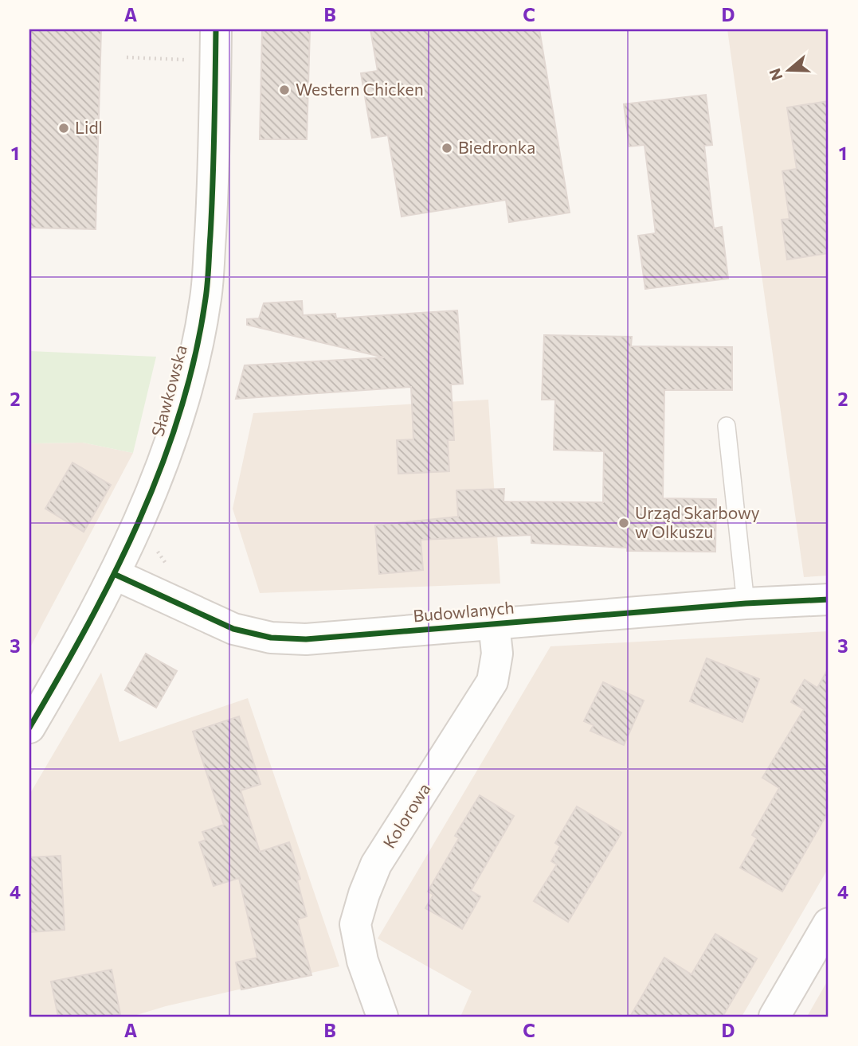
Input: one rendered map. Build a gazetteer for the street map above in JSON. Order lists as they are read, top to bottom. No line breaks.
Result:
{"streets":{"street":["Sławkowska","Budowlanych","Kolorowa"]},"crossings":[["Sławkowska","Budowlanych"],["Budowlanych","Kolorowa"]],"places":["Western Chicken","Lidl","Biedronka","Urząd Skarbowy w Olkuszu"],"north":"left","grid":{"columns":["A","B","C","D"],"rows":["1","2","3","4"]}}
